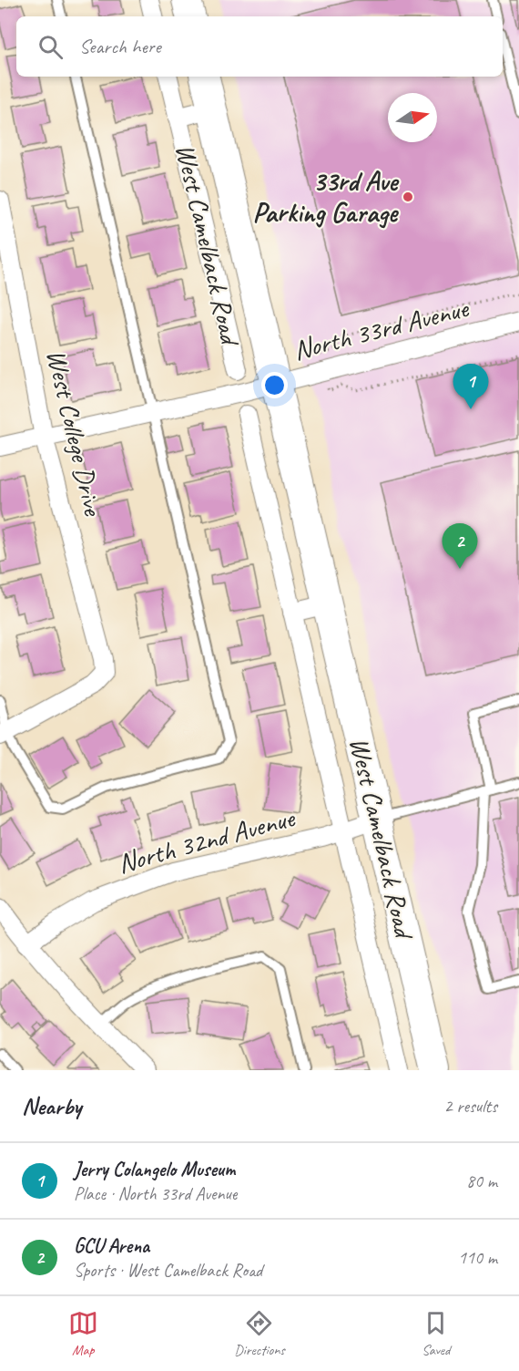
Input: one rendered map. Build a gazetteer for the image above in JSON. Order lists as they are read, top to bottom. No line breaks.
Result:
{"streets":{"main road":["West Camelback Road"],"street":["North 33rd Avenue","West College Drive","North 32nd Avenue"]},"crossings":[["West Camelback Road","North 33rd Avenue"],["West Camelback Road","North 32nd Avenue"],["North 33rd Avenue","West College Drive"]],"places":["33rd Ave Parking Garage"],"north":"right","page":{"search":"Search here","pins":["1","2"],"heading":["Nearby","2 results"],"list":[{"mark":"1","name":"Jerry Colangelo Museum","note":"Place · North 33rd Avenue","value":"80 m"},{"mark":"2","name":"GCU Arena","note":"Sports · West Camelback Road","value":"110 m"}],"nav":["Map","Directions","Saved"]}}
